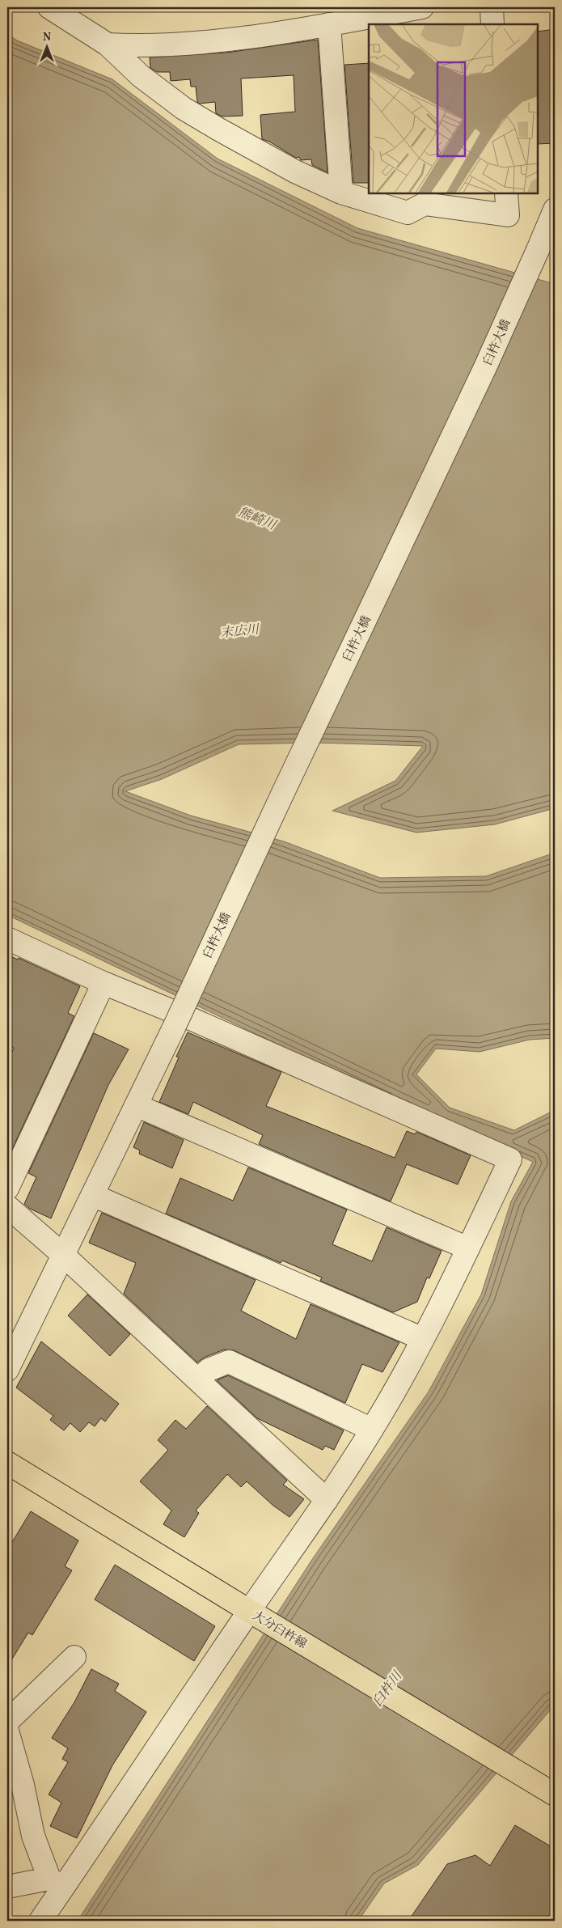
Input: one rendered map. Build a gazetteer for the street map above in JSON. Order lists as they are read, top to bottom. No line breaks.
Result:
{"streets":{"main road":["大分臼杵線"],"street":["臼杵大橋"]},"water":["熊崎川","末広川","臼杵川"],"north":"top"}
